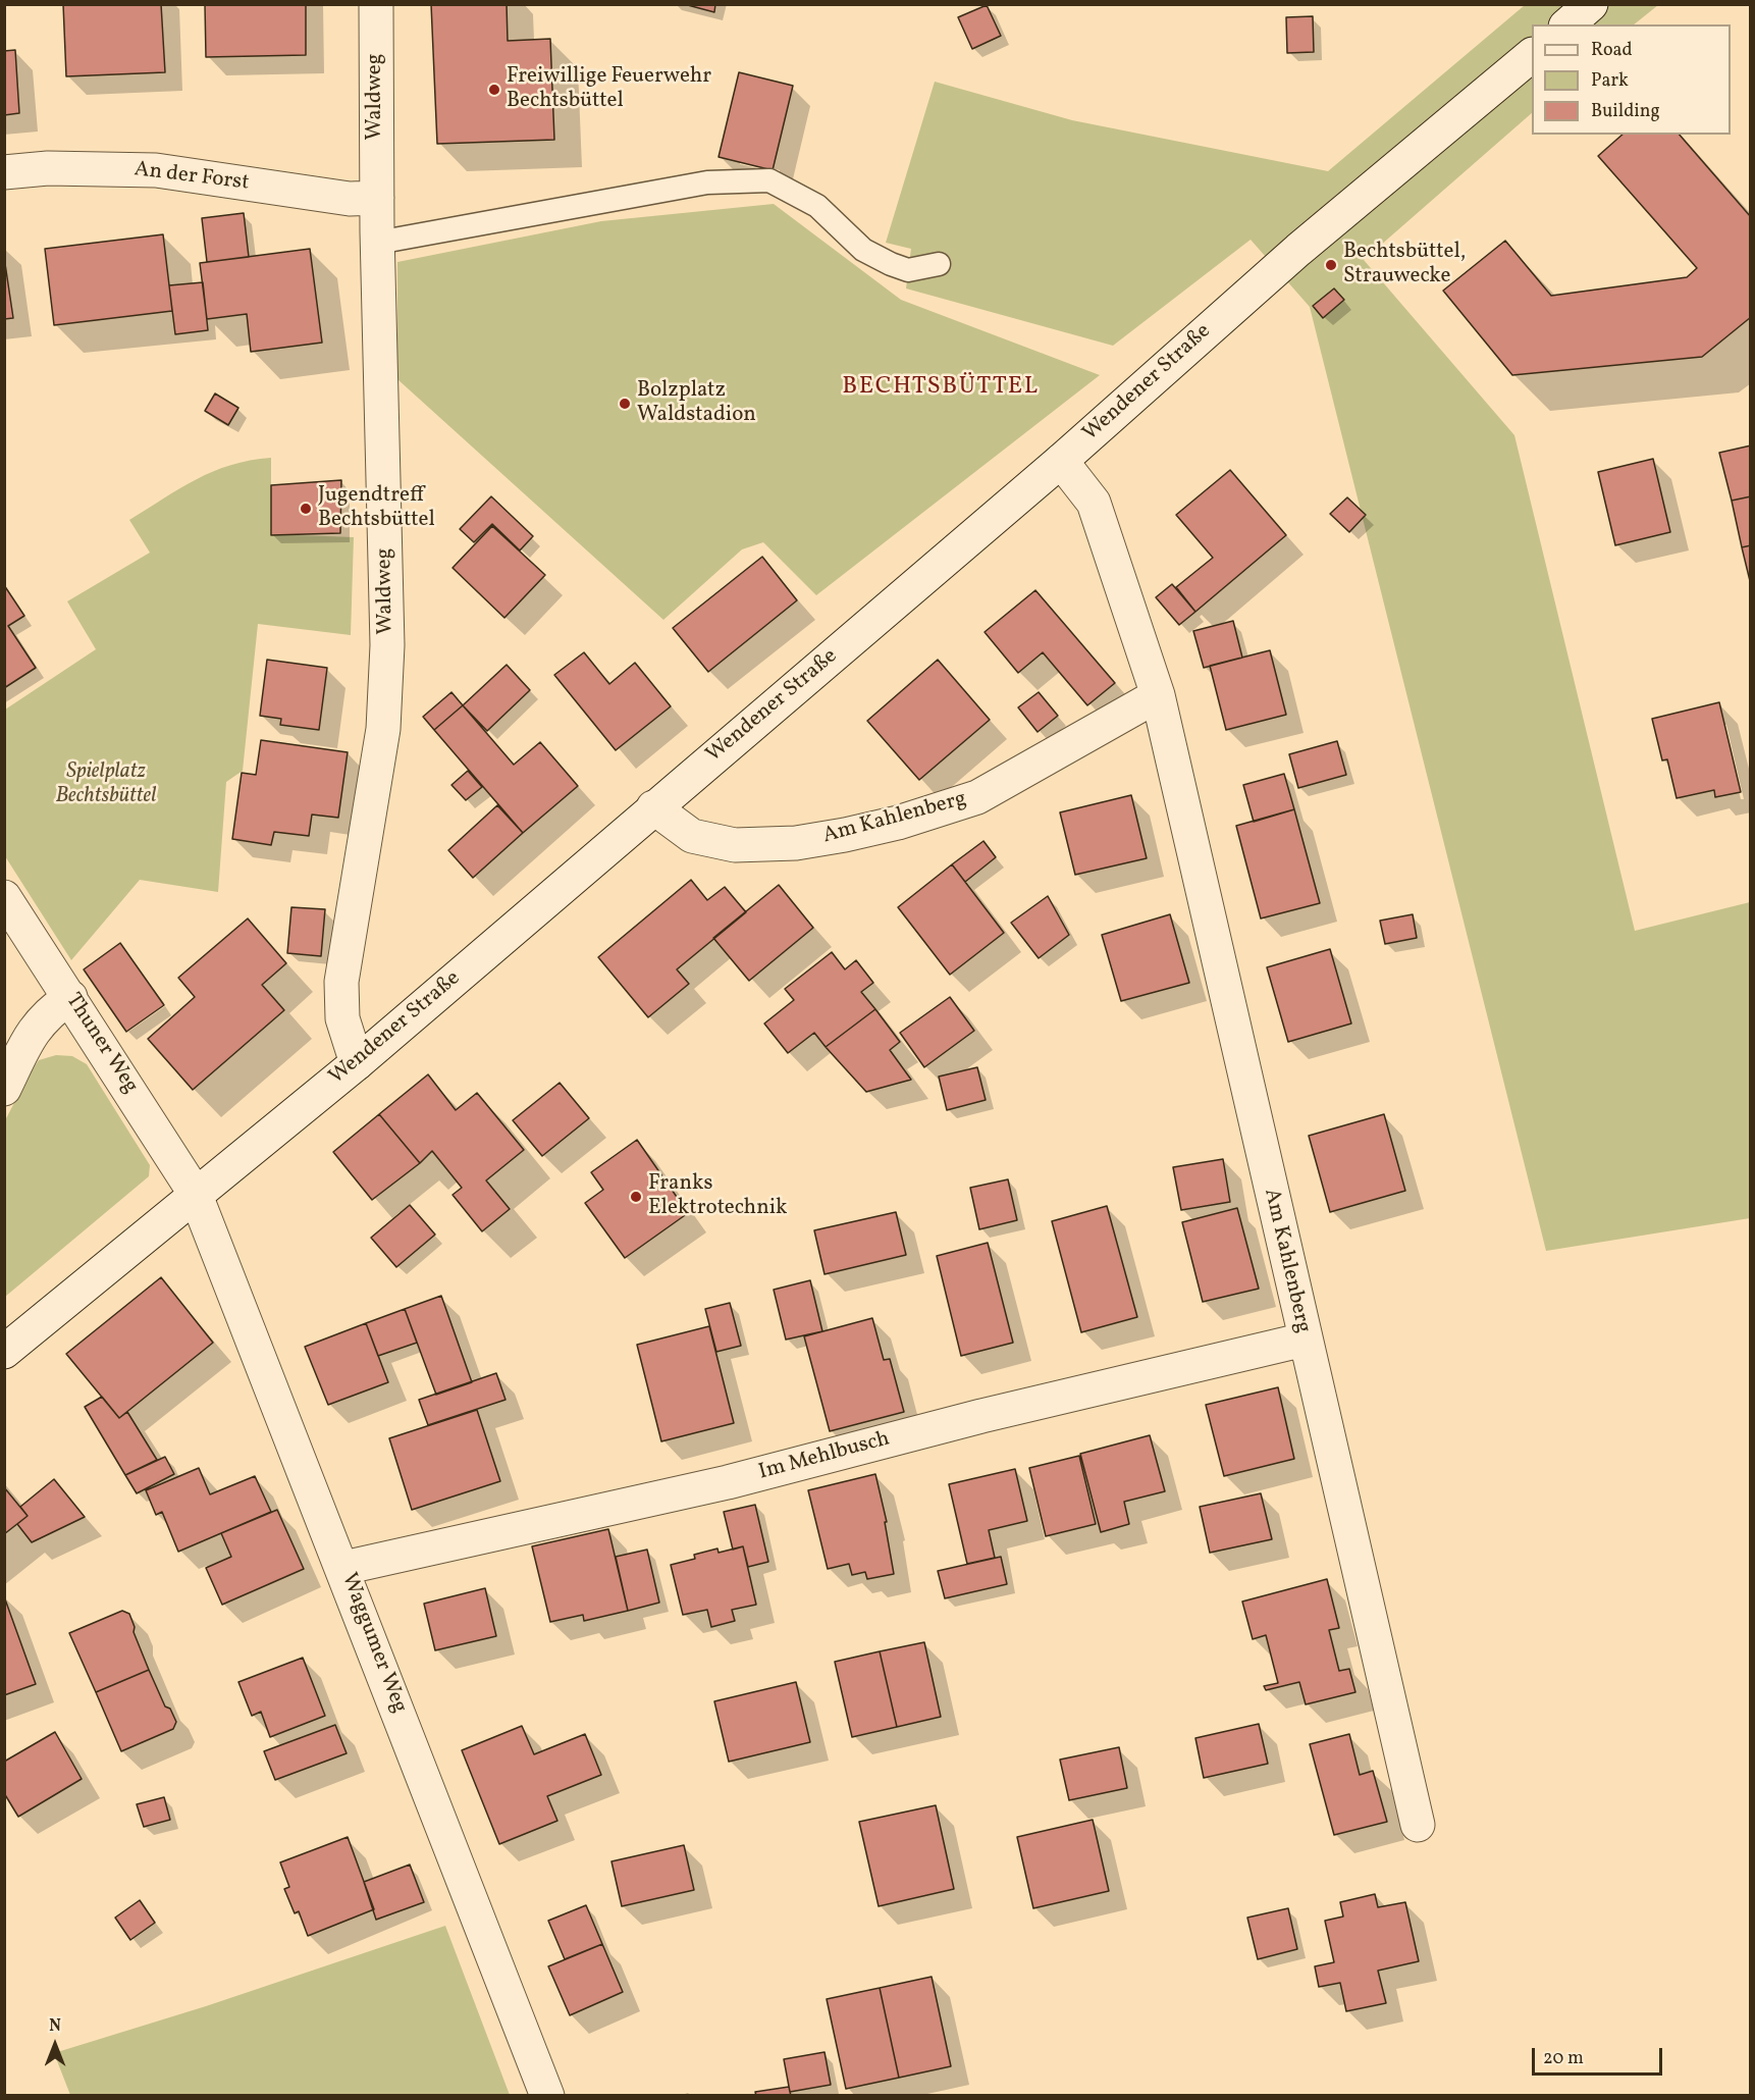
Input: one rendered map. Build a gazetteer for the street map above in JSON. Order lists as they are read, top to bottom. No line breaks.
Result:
{"streets":{"street":["Waldweg","An der Forst","Wendener Straße","Am Kahlenberg","Thuner Weg","Im Mehlbusch","Waggumer Weg"]},"crossings":[["Waldweg","An der Forst"],["Waldweg","Wendener Straße"],["Wendener Straße","Am Kahlenberg"],["Wendener Straße","Thuner Weg"],["Wendener Straße","Waggumer Weg"],["Am Kahlenberg","Im Mehlbusch"],["Thuner Weg","Waggumer Weg"],["Im Mehlbusch","Waggumer Weg"]],"districts":["BECHTSBÜTTEL"],"parks":["Spielplatz Bechtsbüttel"],"places":["Freiwillige Feuerwehr Bechtsbüttel","Bechtsbüttel, Strauwecke","Bolzplatz Waldstadion","Jugendtreff Bechtsbüttel","Franks Elektrotechnik"],"legend":["Road","Park","Building"],"scale_bar":"20 m","north":"top"}
